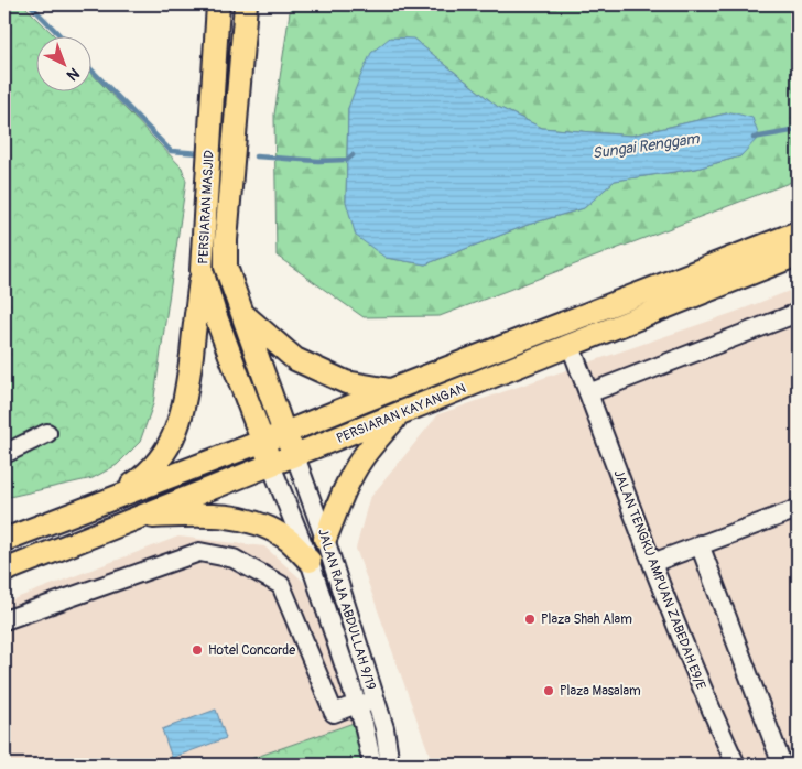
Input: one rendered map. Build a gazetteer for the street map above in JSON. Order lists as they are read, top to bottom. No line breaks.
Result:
{"streets":{"main road":["PERSIARAN MASJID","PERSIARAN KAYANGAN"],"street":["JALAN TENGKU AMPUAN ZABEDAH E9/E","JALAN RAJA ABDULLAH 9/19"]},"crossings":[["PERSIARAN MASJID","PERSIARAN KAYANGAN"],["PERSIARAN MASJID","JALAN RAJA ABDULLAH 9/19"],["PERSIARAN KAYANGAN","JALAN TENGKU AMPUAN ZABEDAH E9/E"],["PERSIARAN KAYANGAN","JALAN RAJA ABDULLAH 9/19"]],"water":["Sungai Renggam"],"places":["Plaza Shah Alam","Hotel Concorde","Plaza Masalam"],"north":"bottom right"}
